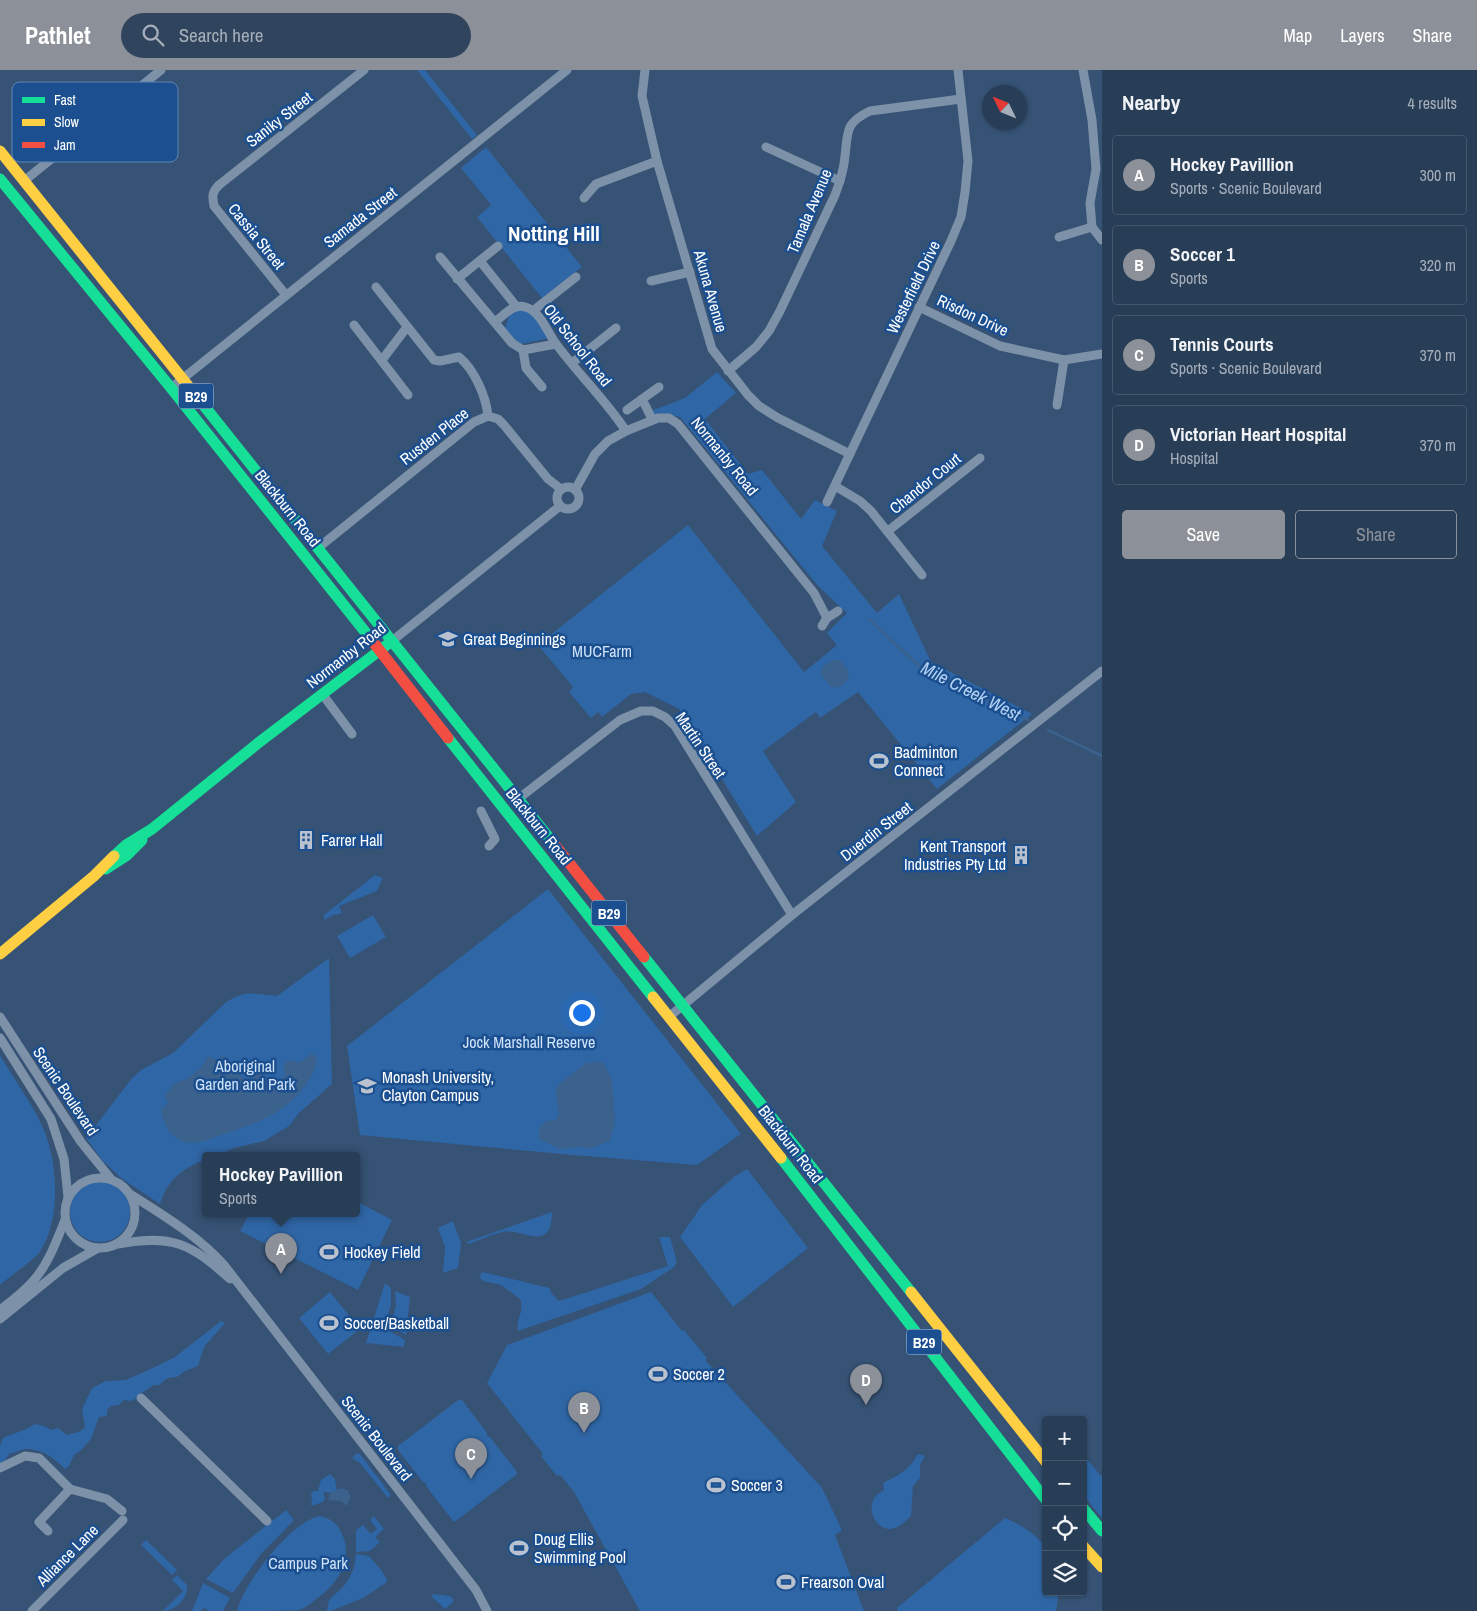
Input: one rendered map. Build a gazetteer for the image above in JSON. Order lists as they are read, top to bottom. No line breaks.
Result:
{"streets":{"main road":["B29","Normanby Road","Blackburn Road"],"street":["Saniky Street","Tamala Avenue","Samada Street","Cassia Street","Westerfield Drive","Akuna Avenue","Risdon Drive","Old School Road","Rusden Place","Chandor Court","Martin Street","Duerdin Street","Scenic Boulevard","Alliance Lane"]},"crossings":[["Saniky Street","Cassia Street"],["Tamala Avenue","Westerfield Drive"],["Tamala Avenue","Akuna Avenue"],["Samada Street","Cassia Street"],["Samada Street","Blackburn Road"],["Westerfield Drive","Akuna Avenue"],["Westerfield Drive","Risdon Drive"],["Rusden Place","Normanby Road"],["Rusden Place","Blackburn Road"],["Normanby Road","Blackburn Road"],["Blackburn Road","Martin Street"],["Blackburn Road","Duerdin Street"],["Martin Street","Duerdin Street"]],"districts":["Notting Hill"],"water":["Mile Creek West"],"parks":["MUCFarm","Jock Marshall Reserve","Aboriginal Garden and Park","Campus Park"],"places":{"school or university":["Great Beginnings","Monash University, Clayton Campus"],"sports":["Badminton Connect","Hockey Field","Soccer/Basketball","Soccer 2","Soccer 3","Doug Ellis Swimming Pool","Frearson Oval"],"building":["Farrer Hall","Kent Transport Industries Pty Ltd"]},"legend":["Fast","Slow","Jam"],"north":"top left","page":{"header":"Pathlet","search":"Search here","nav":["Map","Layers","Share"],"heading":["Nearby","4 results"],"list":[{"mark":"A","name":"Hockey Pavillion","note":"Sports · Scenic Boulevard","value":"300 m"},{"mark":"B","name":"Soccer 1","note":"Sports","value":"320 m"},{"mark":"C","name":"Tennis Courts","note":"Sports · Scenic Boulevard","value":"370 m"},{"mark":"D","name":"Victorian Heart Hospital","note":"Hospital","value":"370 m"}],"buttons":["Save","Share"],"popup":["Hockey Pavillion","Sports"],"pins":["A","D","B","C"],"map_buttons":["+","−"]}}
